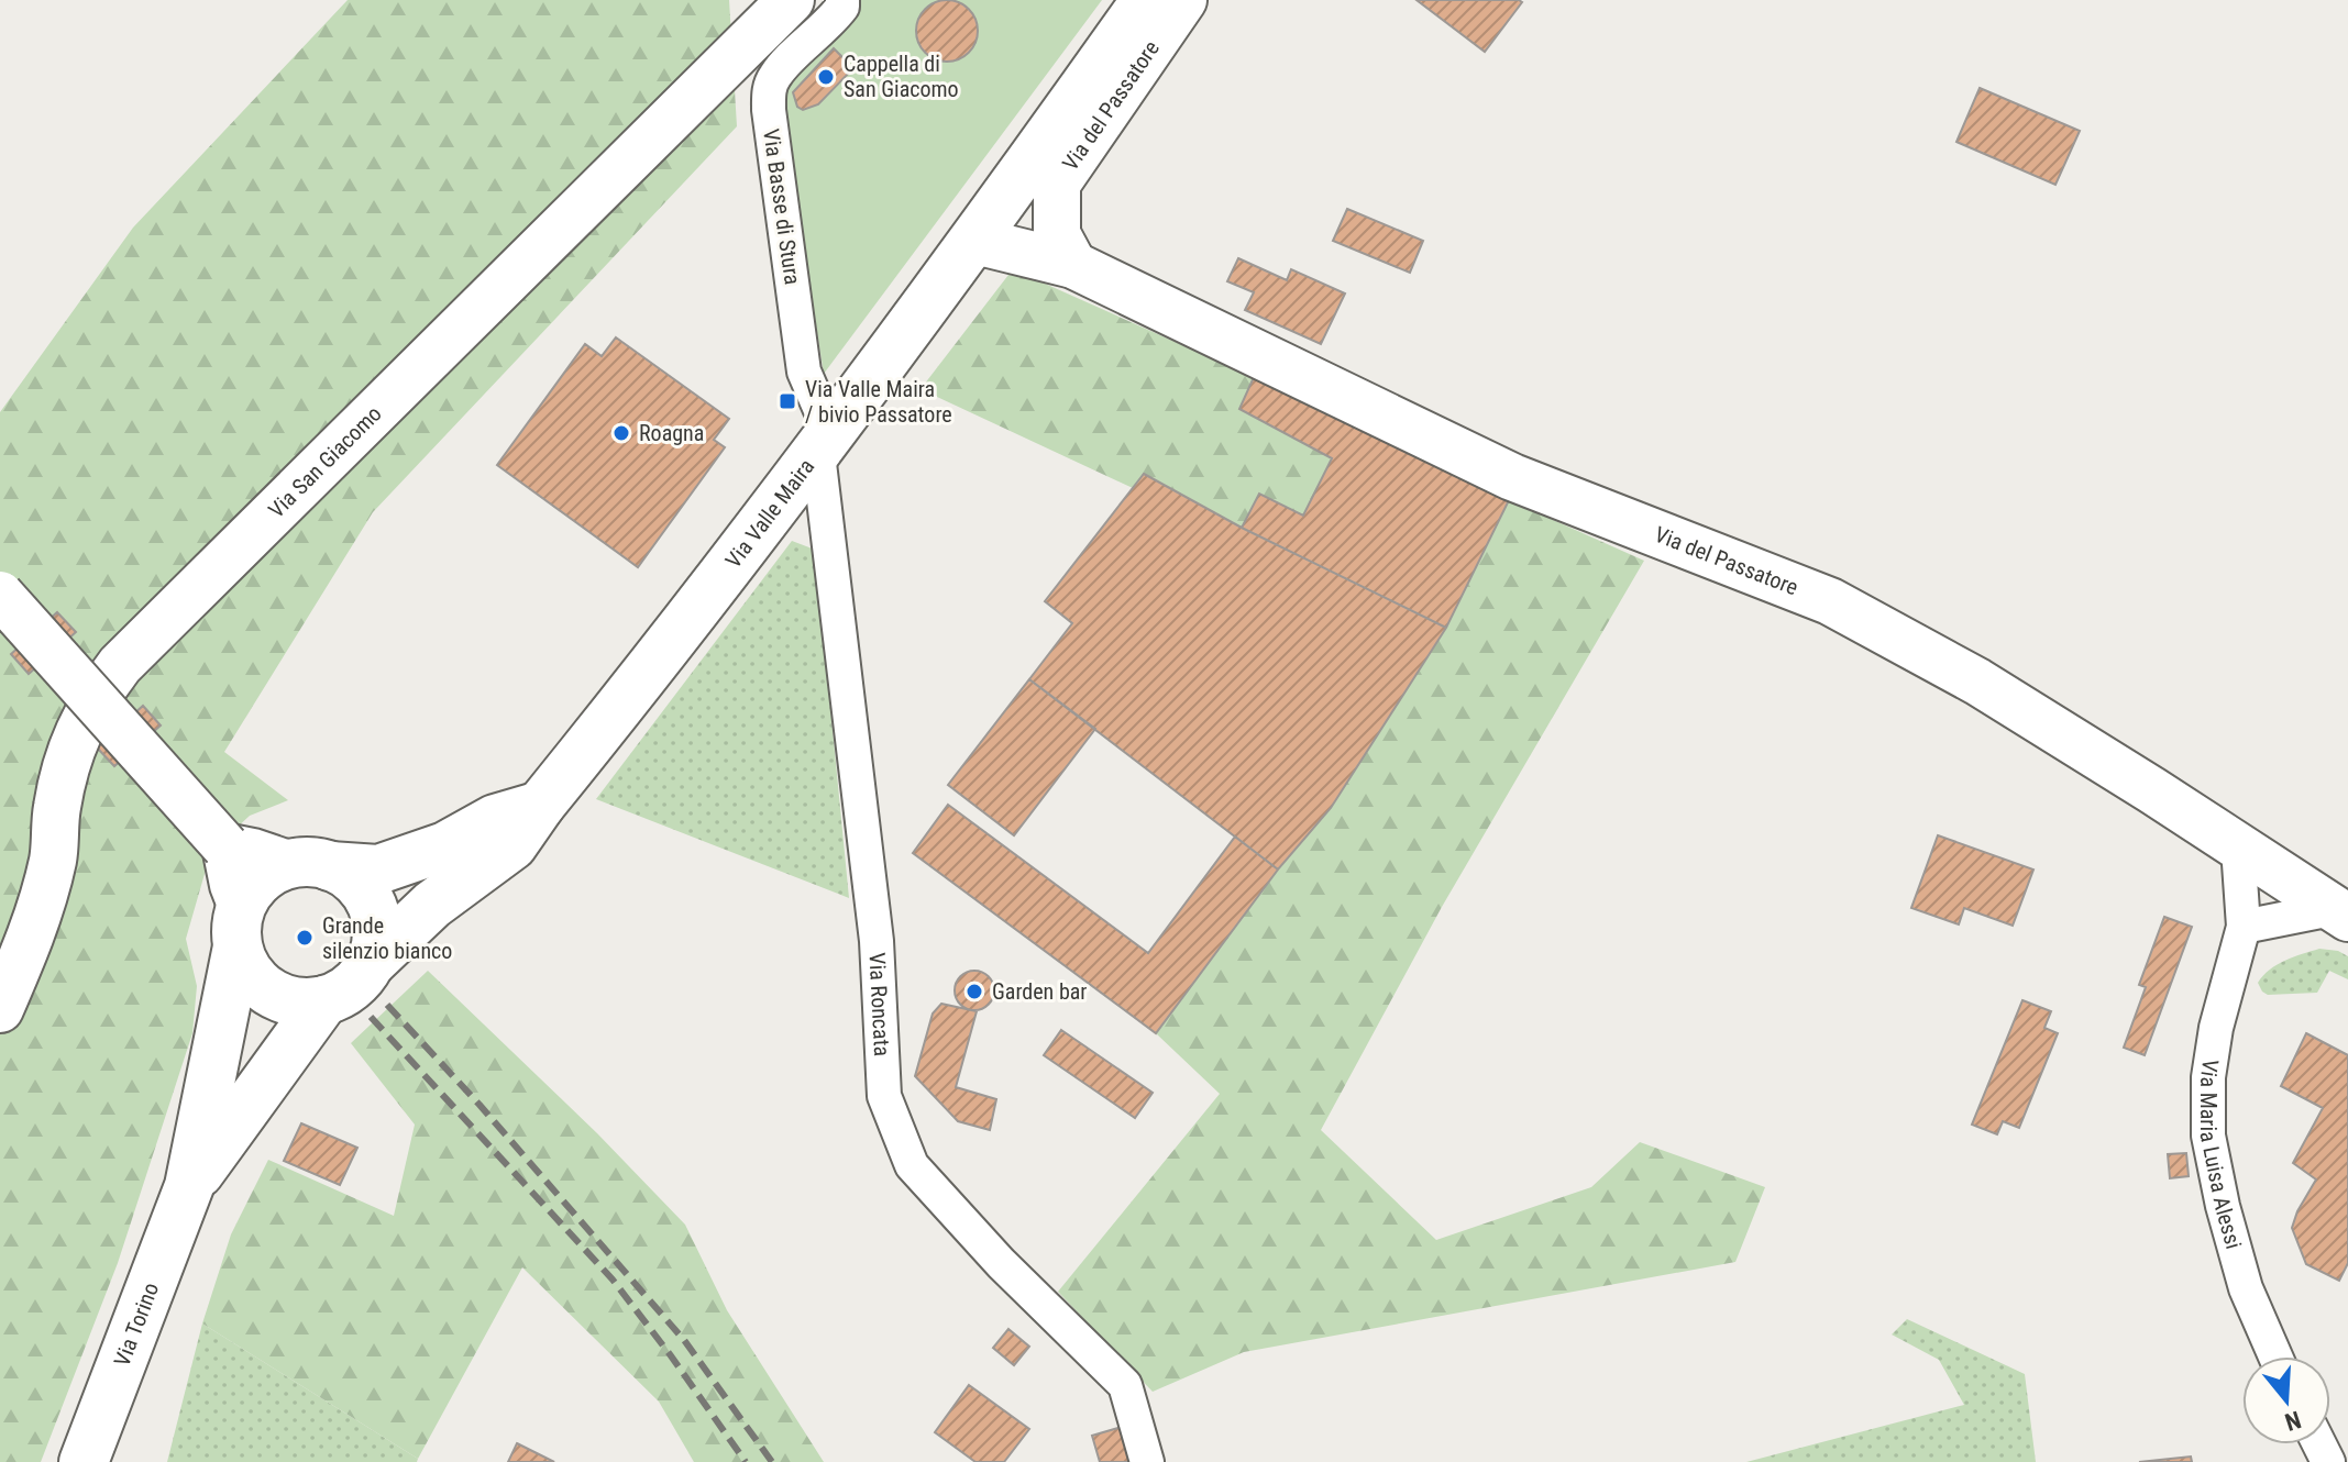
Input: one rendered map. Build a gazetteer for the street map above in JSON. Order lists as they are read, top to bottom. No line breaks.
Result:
{"streets":{"main road":["Via Valle Maira","Via Torino"],"street":["Via del Passatore","Via Basse di Stura","Via San Giacomo","Via Roncata","Via Maria Luisa Alessi"]},"crossings":[["Via del Passatore","Via Valle Maira"],["Via del Passatore","Via Maria Luisa Alessi"],["Via Basse di Stura","Via Valle Maira"],["Via Basse di Stura","Via Roncata"],["Via Valle Maira","Via Roncata"],["Via Valle Maira","Via Torino"]],"places":{"other":["Cappella di San Giacomo","Roagna","Grande silenzio bianco","Garden bar"],"transit":["Via Valle Maira / bivio Passatore"]},"north":"bottom"}
